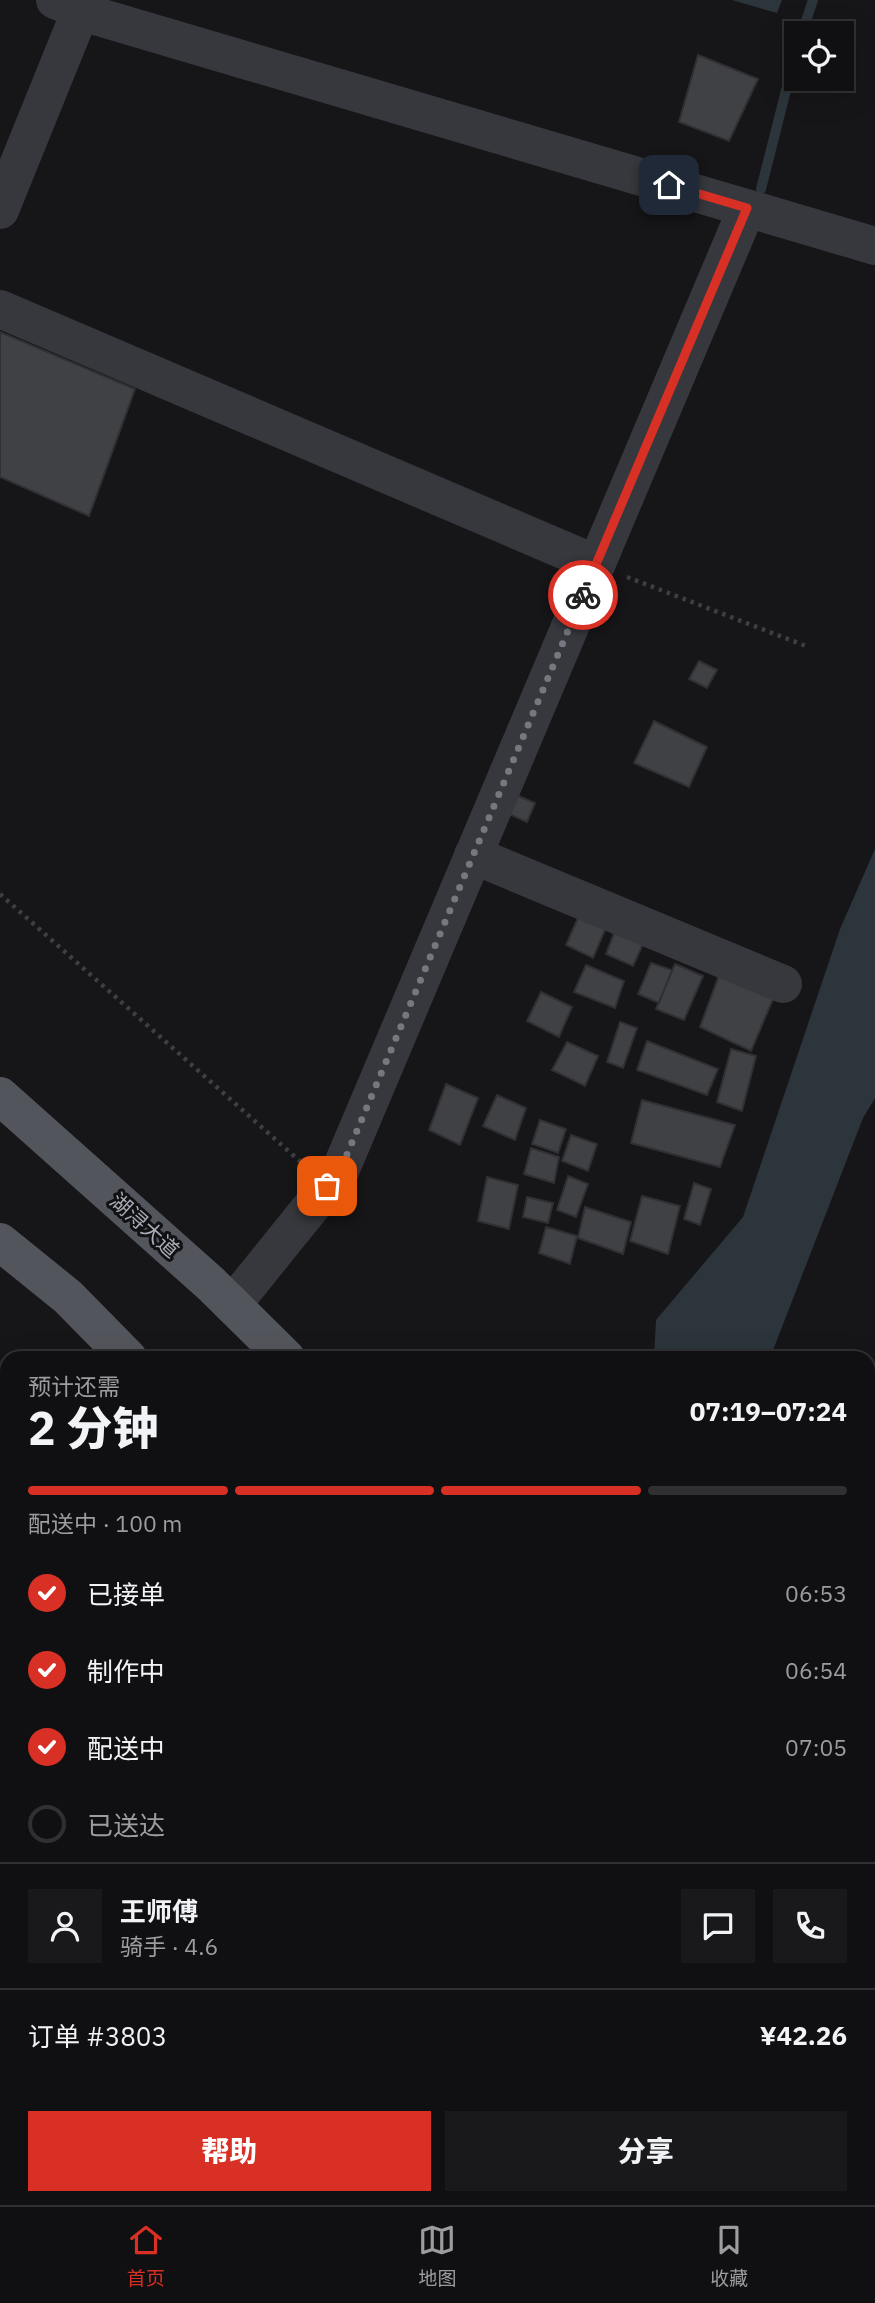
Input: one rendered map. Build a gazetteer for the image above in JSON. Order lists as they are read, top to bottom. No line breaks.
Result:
{"streets":{"main road":["湖浔大道"]},"page":{"heading":["2 分钟","预计还需","07:19–07:24"],"panel":["王师傅","骑手 · 4.6","订单 #3803","¥42.26"],"bar":"配送中 · 100 m","list":[["已接单","06:53"],["制作中","06:54"],["配送中","07:05"],"已送达"],"buttons":["帮助","分享"],"tabs":["首页","地图","收藏"]}}
